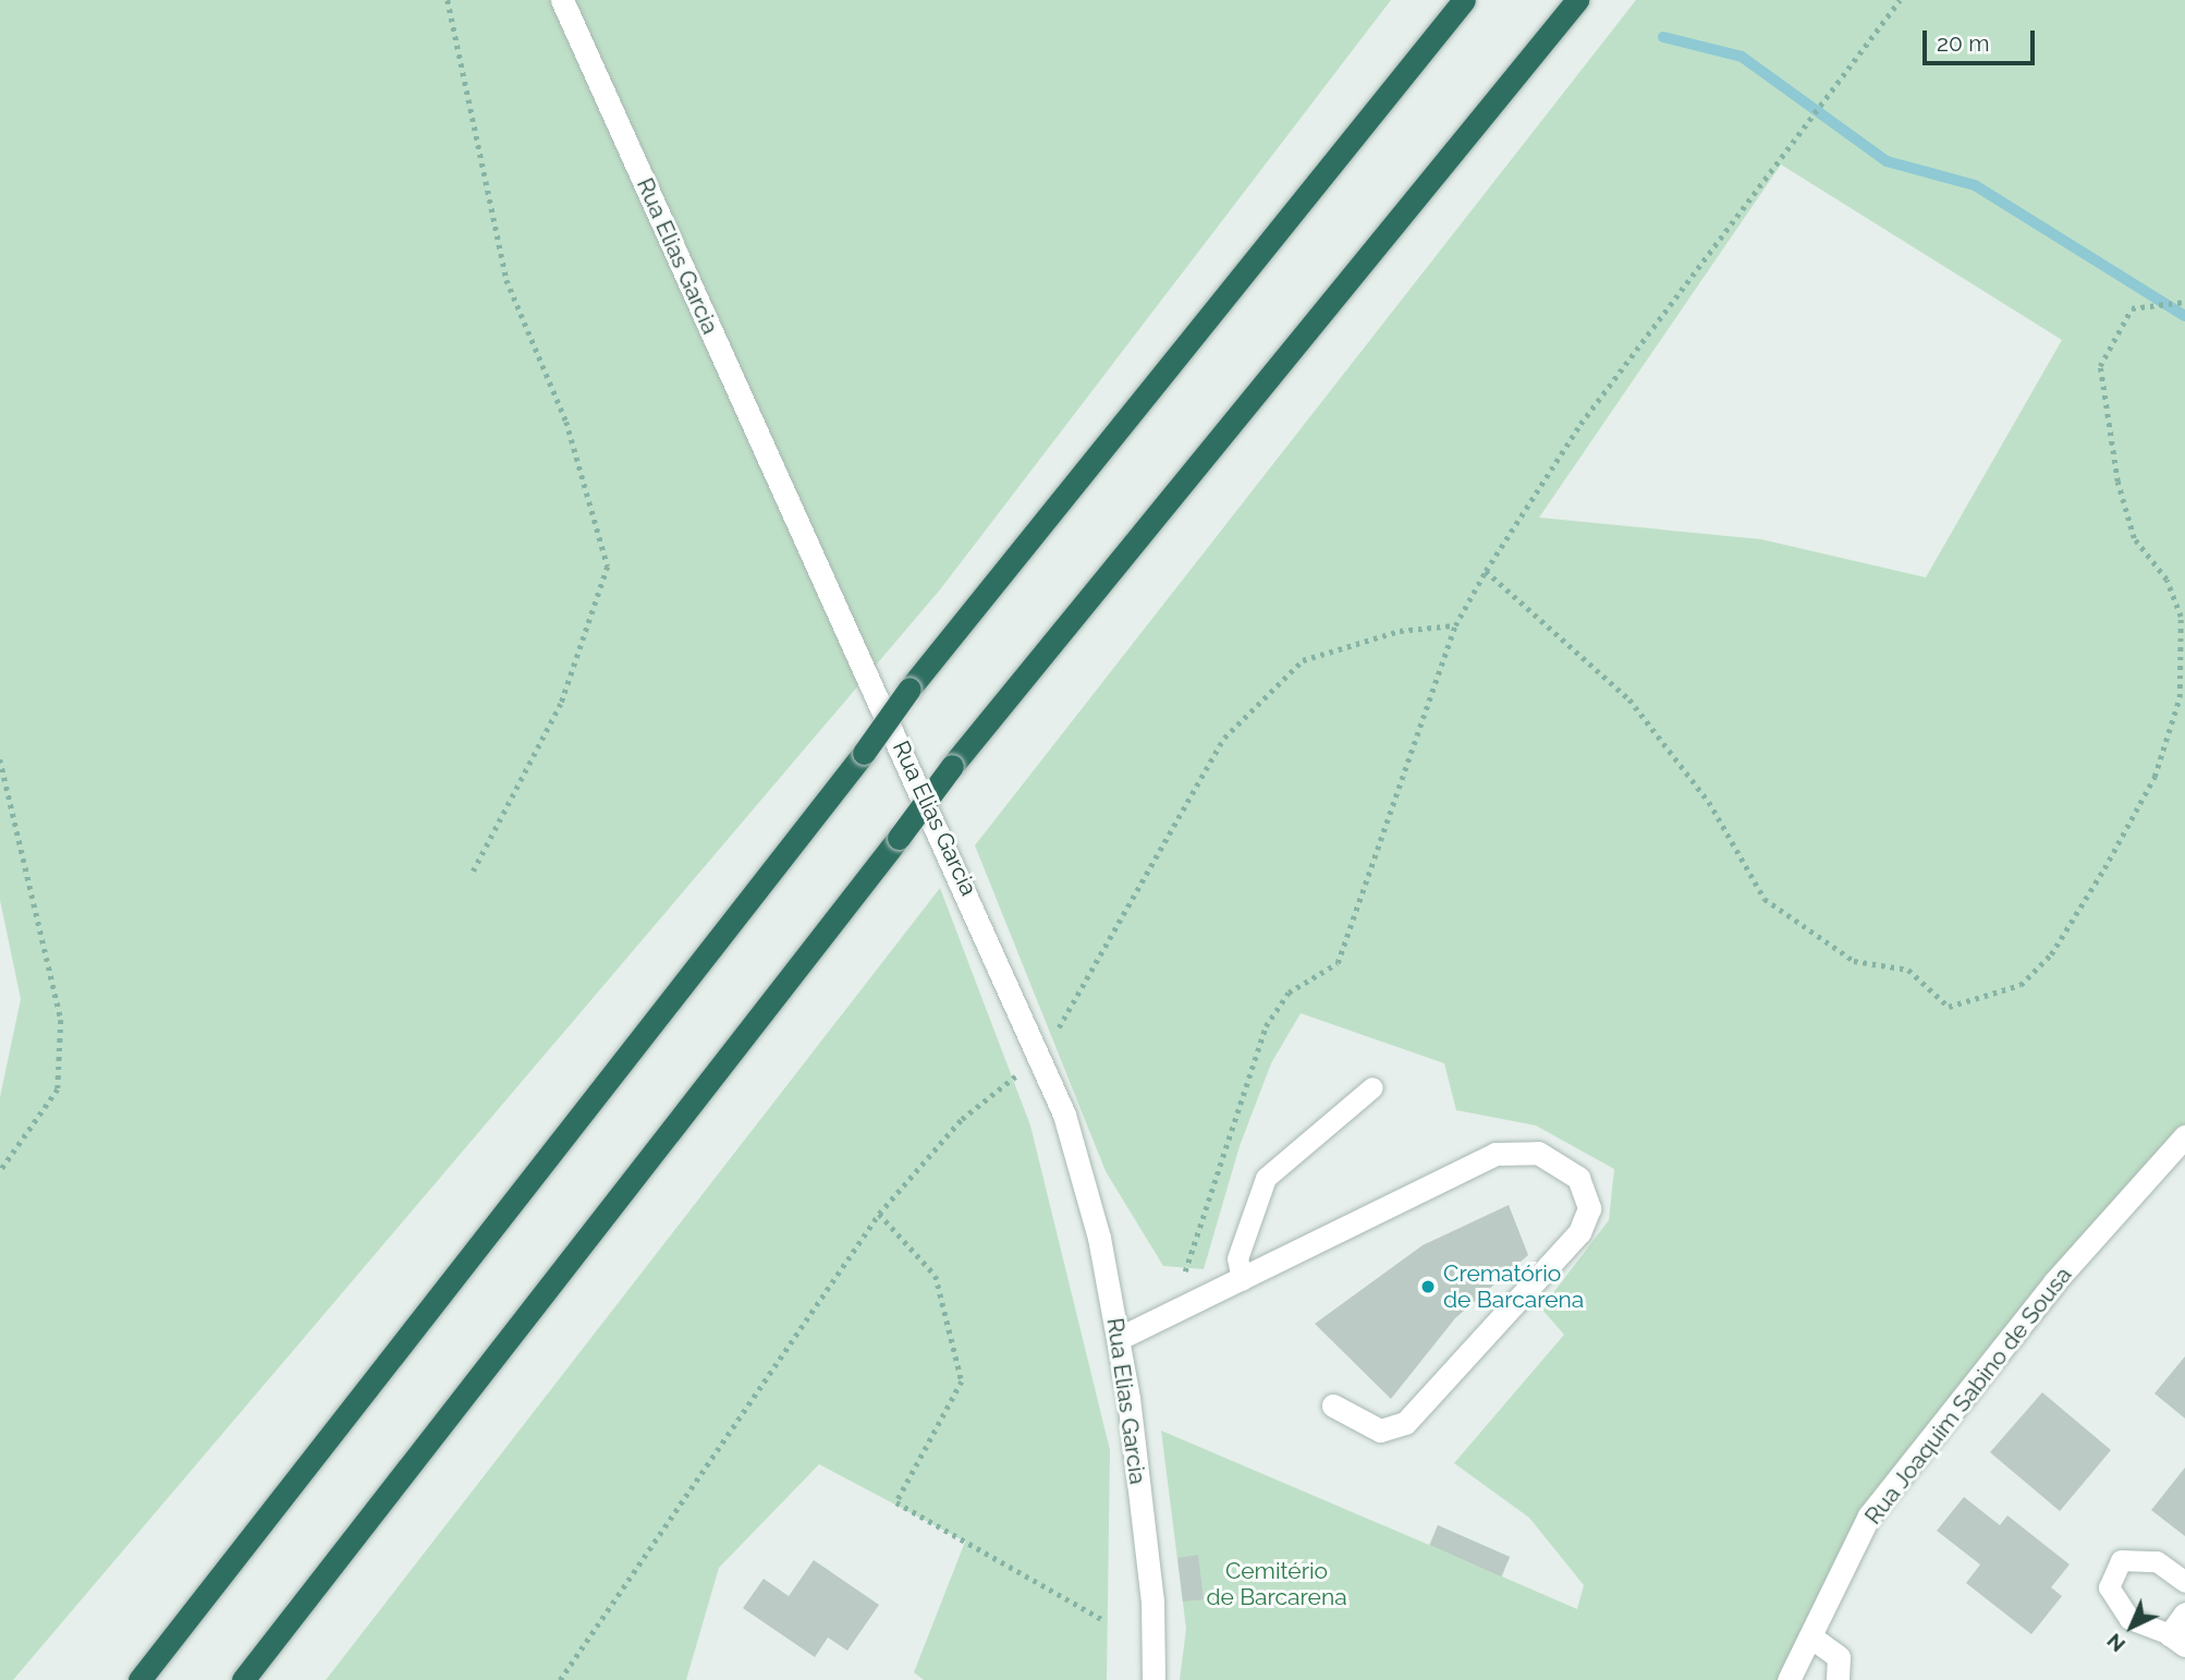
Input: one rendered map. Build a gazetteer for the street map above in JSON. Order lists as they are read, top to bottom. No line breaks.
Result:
{"streets":{"street":["Rua Elias Garcia","Rua Joaquim Sabino de Sousa"]},"parks":["Cemitério de Barcarena"],"places":["Crematório de Barcarena"],"scale_bar":"20 m","north":"bottom left"}
